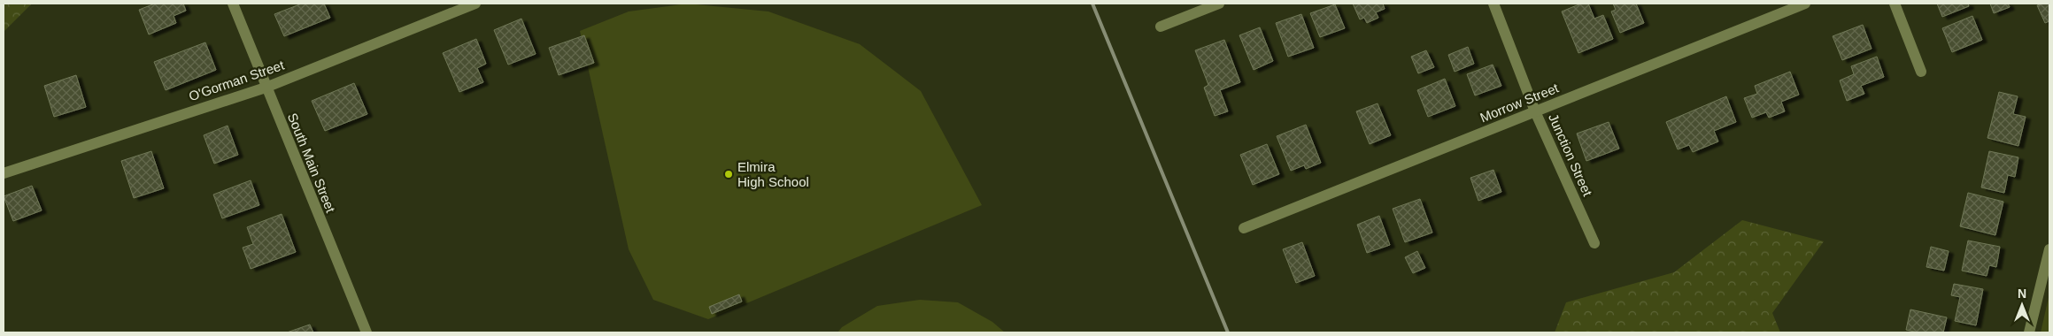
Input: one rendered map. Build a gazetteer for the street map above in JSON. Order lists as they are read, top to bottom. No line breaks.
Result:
{"streets":{"street":["O'Gorman Street","Morrow Street","Junction Street","South Main Street"]},"crossings":[["O'Gorman Street","South Main Street"],["Morrow Street","Junction Street"]],"places":["Elmira High School"],"north":"top"}
